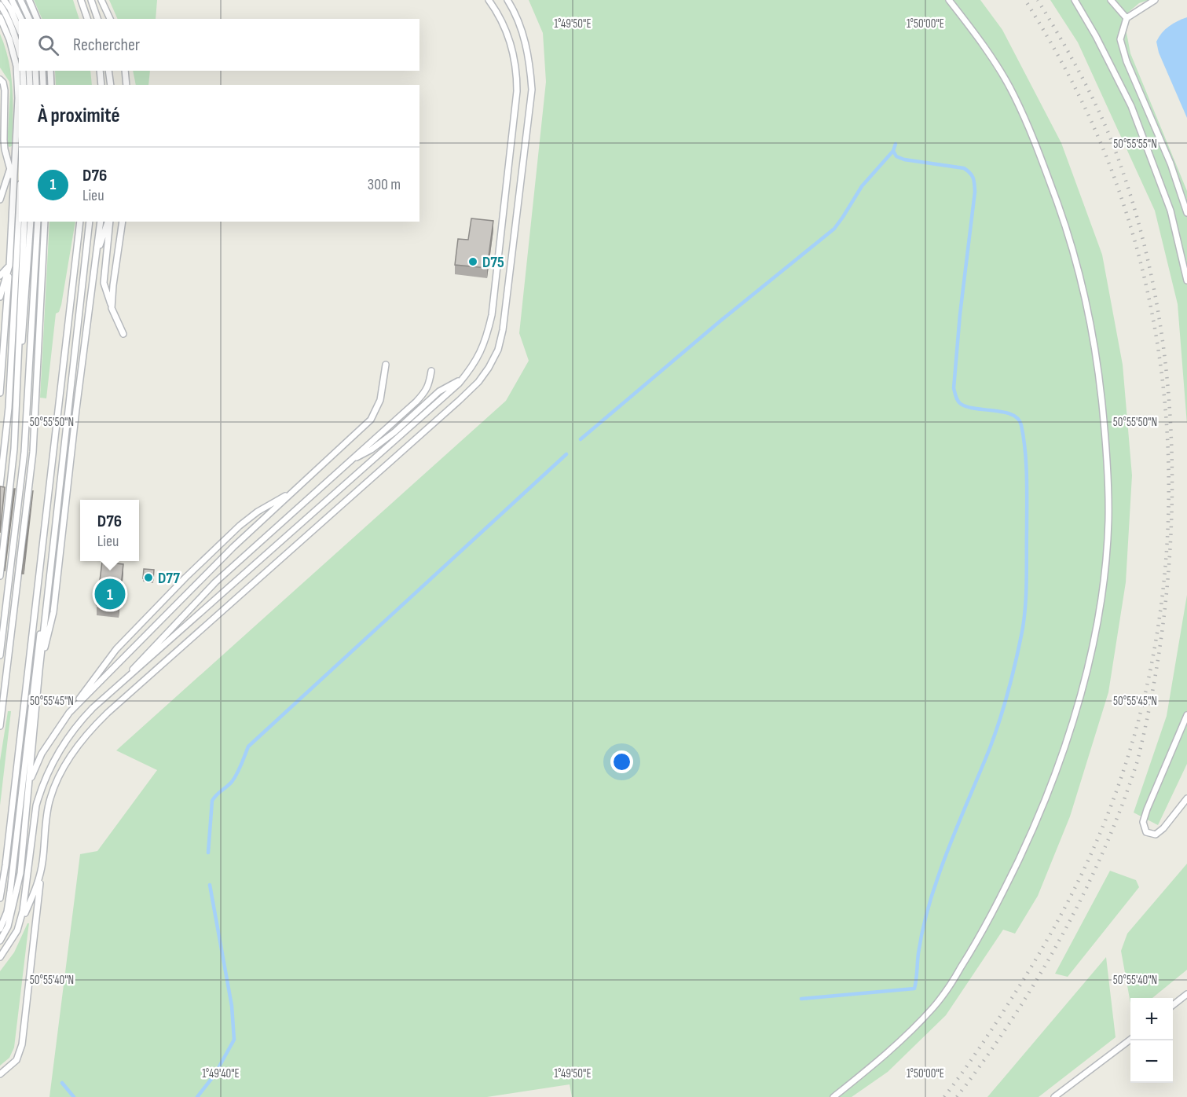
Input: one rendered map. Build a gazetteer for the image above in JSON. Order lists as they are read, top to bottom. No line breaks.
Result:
{"places":["D75","D77"],"page":{"search":"Rechercher","heading":"À proximité","list":[{"mark":"1","name":"D76","note":"Lieu","value":"300 m"}],"popup":["D76","Lieu"],"pins":"1","map_buttons":["+","−"]},"coordinates":["1°49'50\"E","1°50'00\"E","50°55'55\"N","50°55'50\"N","50°55'45\"N","50°55'40\"N","1°49'40\"E"]}
